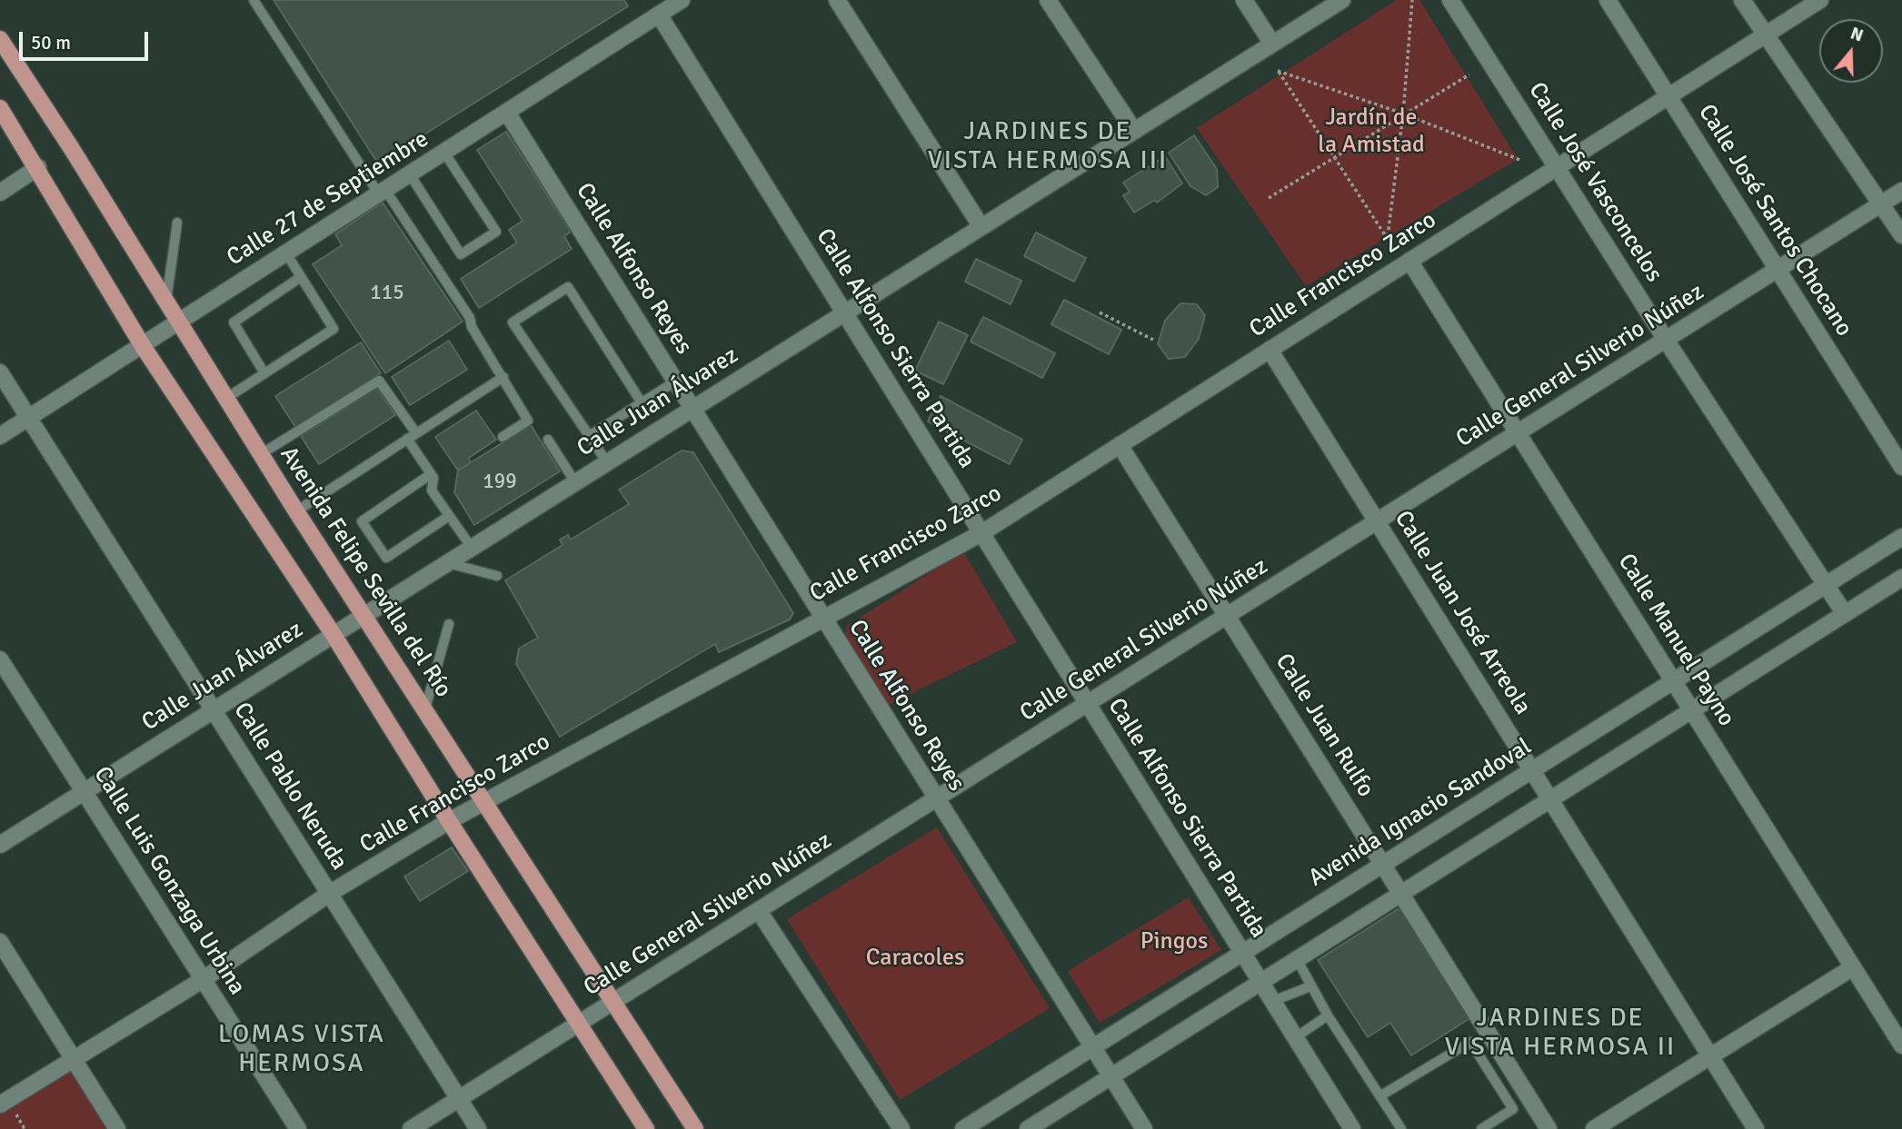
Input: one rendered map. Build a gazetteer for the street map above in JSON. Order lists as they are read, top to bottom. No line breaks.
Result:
{"streets":{"main road":["Avenida Felipe Sevilla del Río"],"street":["Calle José Vasconcelos","Calle 27 de Septiembre","Calle José Santos Chocano","Calle Alfonso Reyes","Calle Francisco Zarco","Calle Alfonso Sierra Partida","Calle General Silverio Núñez","Calle Juan Álvarez","Calle Juan José Arreola","Calle Manuel Payno","Calle Juan Rulfo","Calle Pablo Neruda","Avenida Ignacio Sandoval","Calle Luis Gonzaga Urbina"]},"crossings":[["Calle José Vasconcelos","Calle Francisco Zarco"],["Calle José Vasconcelos","Calle General Silverio Núñez"],["Calle José Vasconcelos","Avenida Ignacio Sandoval"],["Calle 27 de Septiembre","Calle Alfonso Reyes"],["Calle 27 de Septiembre","Calle Alfonso Sierra Partida"],["Calle 27 de Septiembre","Avenida Felipe Sevilla del Río"],["Calle 27 de Septiembre","Calle Pablo Neruda"],["Calle José Santos Chocano","Calle Francisco Zarco"],["Calle José Santos Chocano","Calle General Silverio Núñez"],["Calle Alfonso Reyes","Calle Francisco Zarco"],["Calle Alfonso Reyes","Calle General Silverio Núñez"],["Calle Alfonso Reyes","Calle Juan Álvarez"],["Calle Alfonso Reyes","Avenida Ignacio Sandoval"],["Calle Francisco Zarco","Calle Alfonso Sierra Partida"],["Calle Francisco Zarco","Avenida Felipe Sevilla del Río"],["Calle Francisco Zarco","Calle Juan José Arreola"],["Calle Francisco Zarco","Calle Manuel Payno"],["Calle Francisco Zarco","Calle Juan Rulfo"],["Calle Francisco Zarco","Calle Pablo Neruda"],["Calle Francisco Zarco","Calle Luis Gonzaga Urbina"],["Calle Alfonso Sierra Partida","Calle General Silverio Núñez"],["Calle Alfonso Sierra Partida","Calle Juan Álvarez"],["Calle Alfonso Sierra Partida","Avenida Ignacio Sandoval"],["Calle General Silverio Núñez","Avenida Felipe Sevilla del Río"],["Calle General Silverio Núñez","Calle Juan José Arreola"],["Calle General Silverio Núñez","Calle Manuel Payno"],["Calle General Silverio Núñez","Calle Juan Rulfo"],["Calle General Silverio Núñez","Calle Pablo Neruda"],["Calle Juan Álvarez","Avenida Felipe Sevilla del Río"],["Calle Juan Álvarez","Calle Pablo Neruda"],["Calle Juan Álvarez","Calle Luis Gonzaga Urbina"],["Calle Juan José Arreola","Avenida Ignacio Sandoval"],["Calle Manuel Payno","Avenida Ignacio Sandoval"],["Calle Juan Rulfo","Avenida Ignacio Sandoval"]],"districts":["JARDINES DE VISTA HERMOSA III","JARDINES DE VISTA HERMOSA II","LOMAS VISTA HERMOSA"],"parks":["Jardín de la Amistad","Pingos","Caracoles"],"house_numbers":["115","199"],"scale_bar":"50 m","north":"top"}
